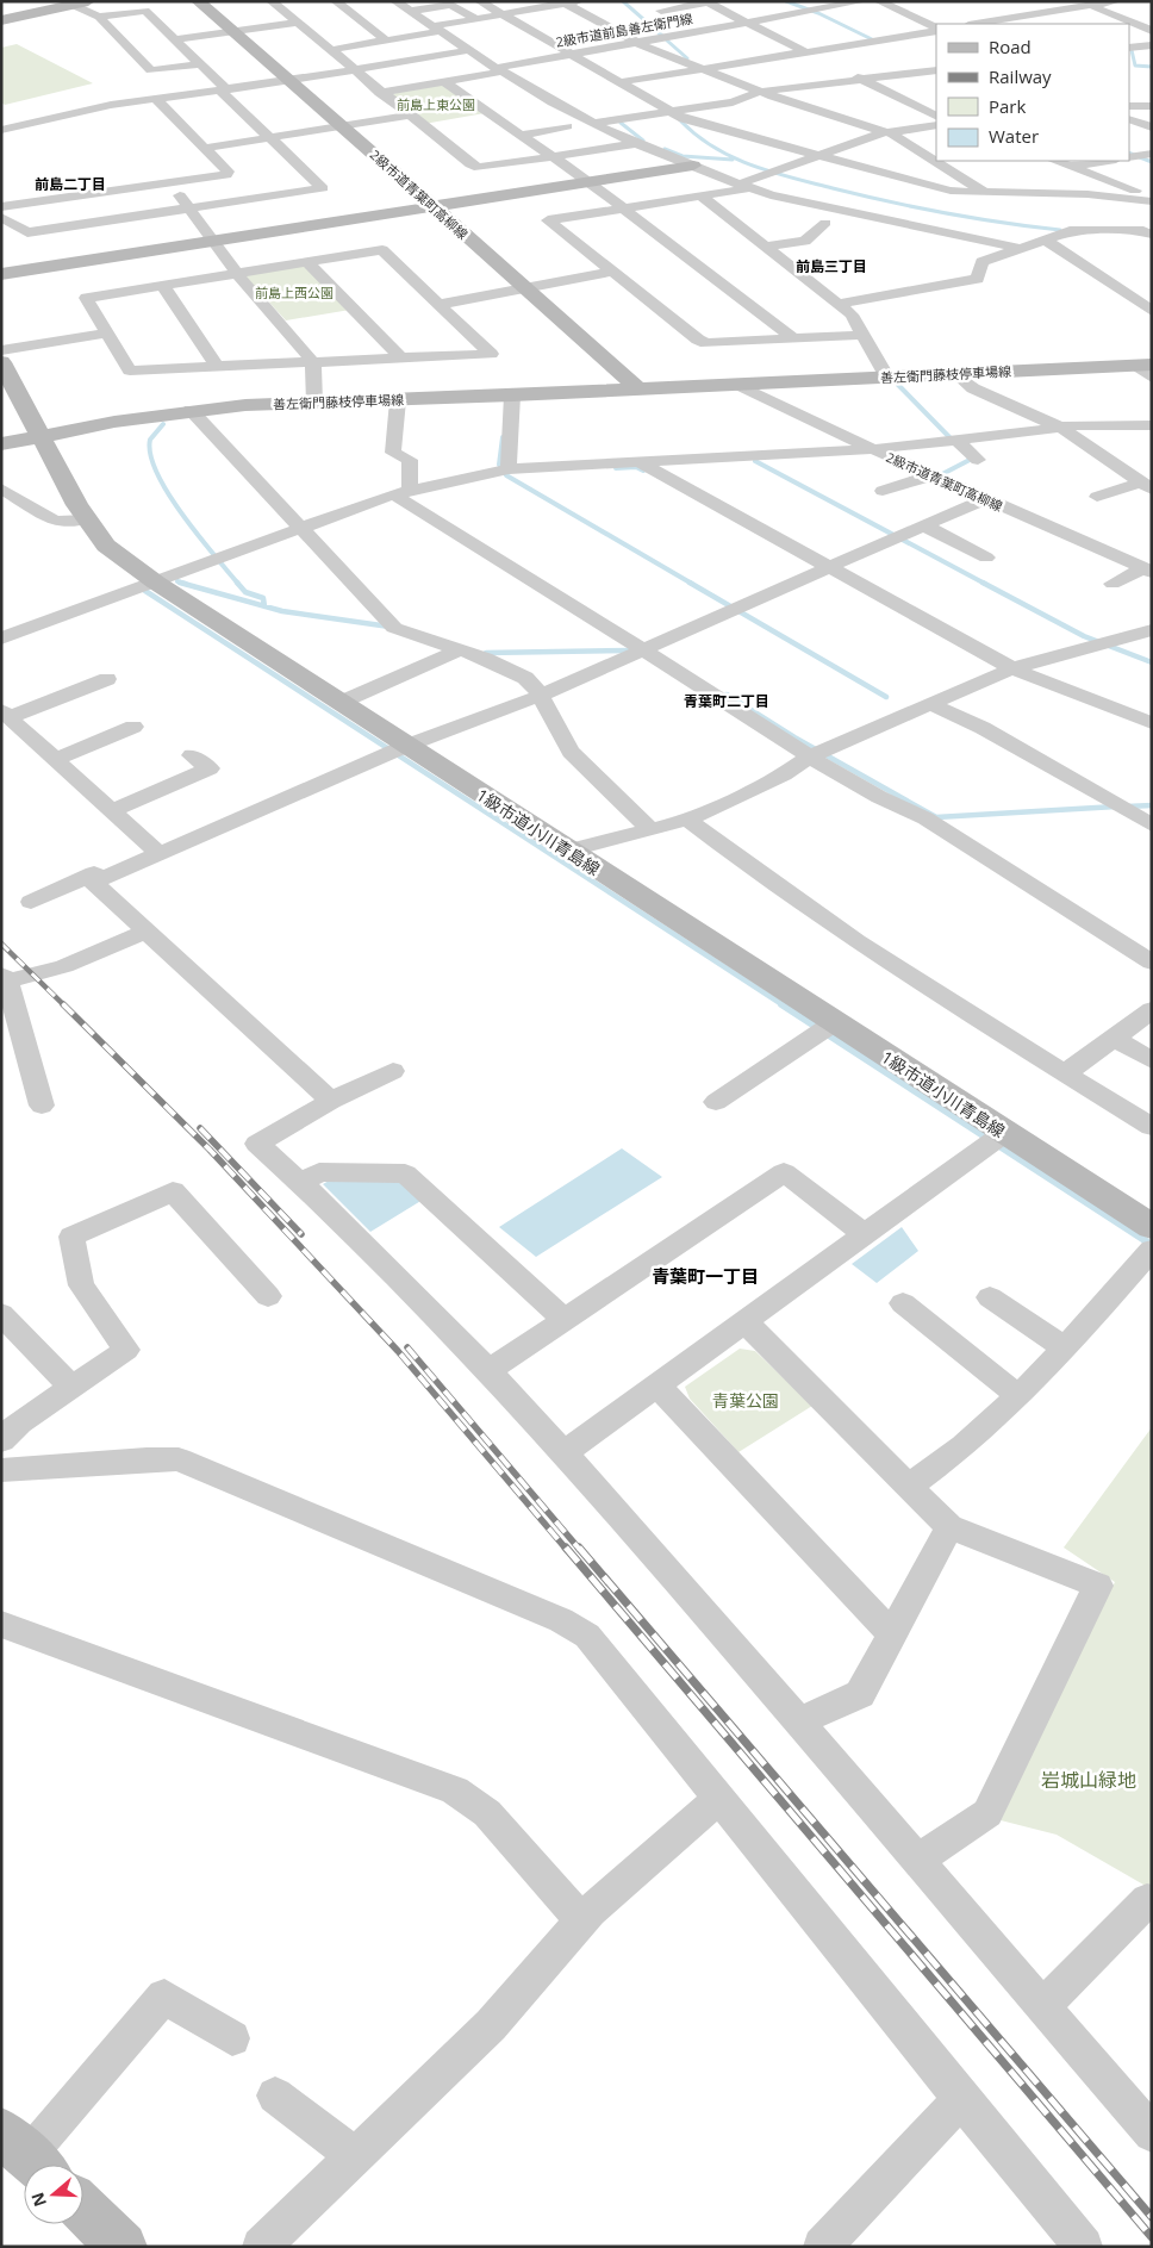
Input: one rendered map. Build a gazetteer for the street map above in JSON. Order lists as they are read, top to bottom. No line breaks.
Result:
{"streets":{"street":["2級市道前島善左衛門線","2級市道青葉町高柳線","善左衛門藤枝停車場線","1級市道小川青島線"]},"crossings":[["2級市道青葉町高柳線","善左衛門藤枝停車場線"],["善左衛門藤枝停車場線","1級市道小川青島線"]],"districts":["前島二丁目","前島三丁目","青葉町二丁目","青葉町一丁目"],"parks":["前島上東公園","前島上西公園","青葉公園","岩城山緑地"],"legend":["Road","Railway","Park","Water"],"north":"left"}
